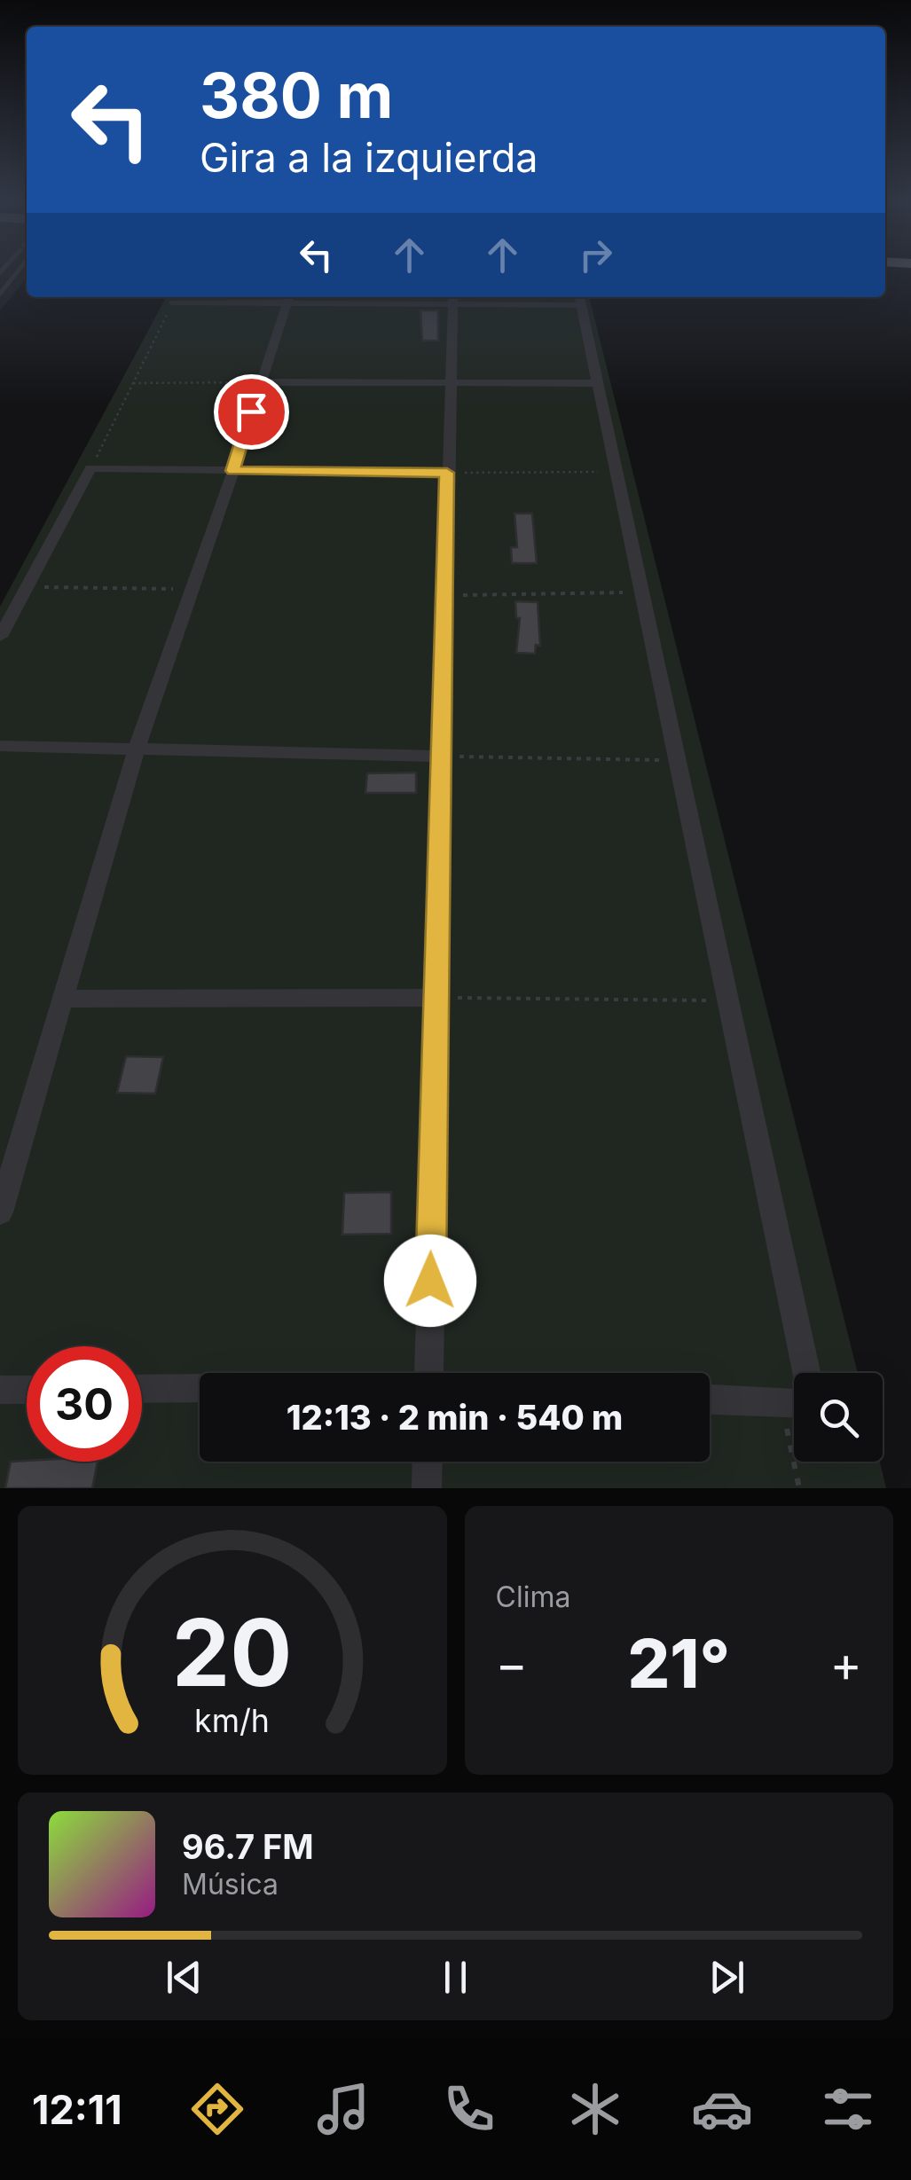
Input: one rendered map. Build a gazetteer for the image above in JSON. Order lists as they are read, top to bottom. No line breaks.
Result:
{"page":{"turn":["380 m","Gira a la izquierda"],"limit":"30","trip":"12:13 · 2 min · 540 m","tile":"Clima","heat":["−","21°","+"],"song":["96.7 FM","Música"],"tabs":"12:11","gauge":["20","km/h"]}}
